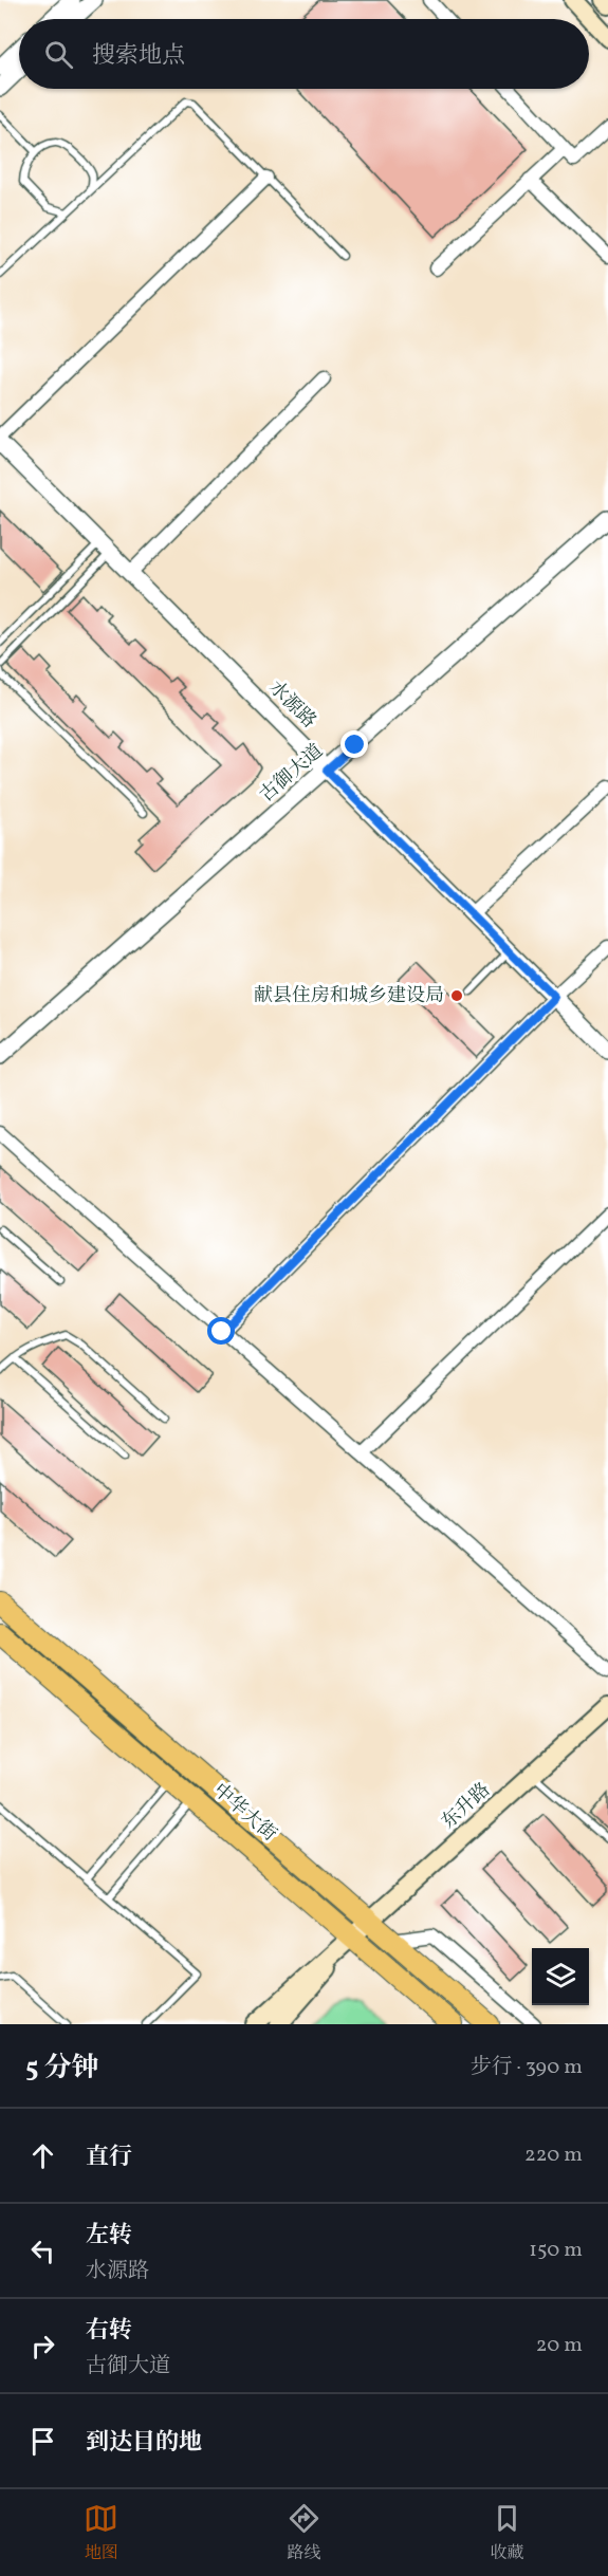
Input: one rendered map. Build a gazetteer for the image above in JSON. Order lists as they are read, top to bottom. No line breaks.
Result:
{"streets":{"main road":["东升路","中华大街"],"street":["水源路","古御大道"]},"crossings":[["水源路","古御大道"],["东升路","中华大街"]],"places":["献县住房和城乡建设局"],"page":{"search":"搜索地点","heading":["5 分钟","步行 · 390 m"],"list":[["直行","220 m"],["左转","水源路","150 m"],["右转","古御大道","20 m"],"到达目的地"],"nav":["地图","路线","收藏"]}}
